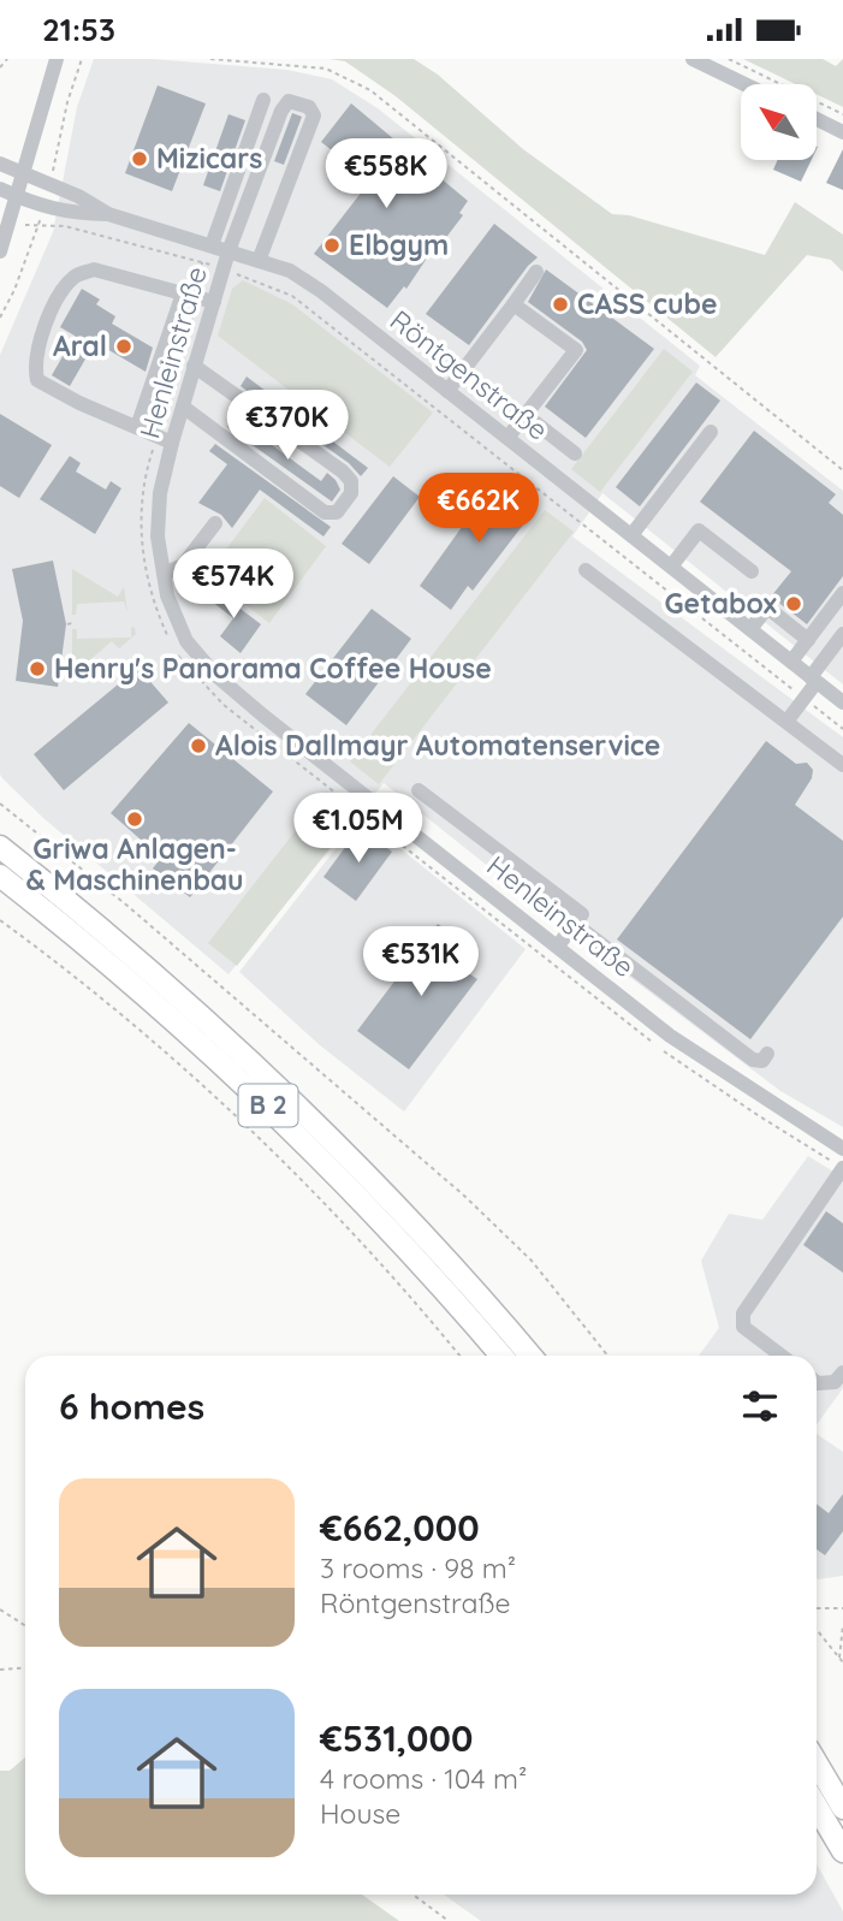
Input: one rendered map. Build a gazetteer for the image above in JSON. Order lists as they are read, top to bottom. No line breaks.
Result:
{"streets":{"highway":["B 2"],"street":["Henleinstraße","Röntgenstraße"]},"crossings":[["Henleinstraße","Röntgenstraße"]],"places":["Mizicars","Elbgym","CASS cube","Aral","Getabox","Henry's Panorama Coffee House","Alois Dallmayr Automatenservice","Griwa Anlagen- & Maschinenbau"],"north":"top left","page":{"status":"21:53","price":["€558K","€370K","€662K","€574K","€1.05M","€531K"],"heading":"6 homes","list":[{"name":"€662,000","note":"3 rooms · 98 m² · Röntgenstraße"},{"name":"€531,000","note":"4 rooms · 104 m² · House"}]}}
